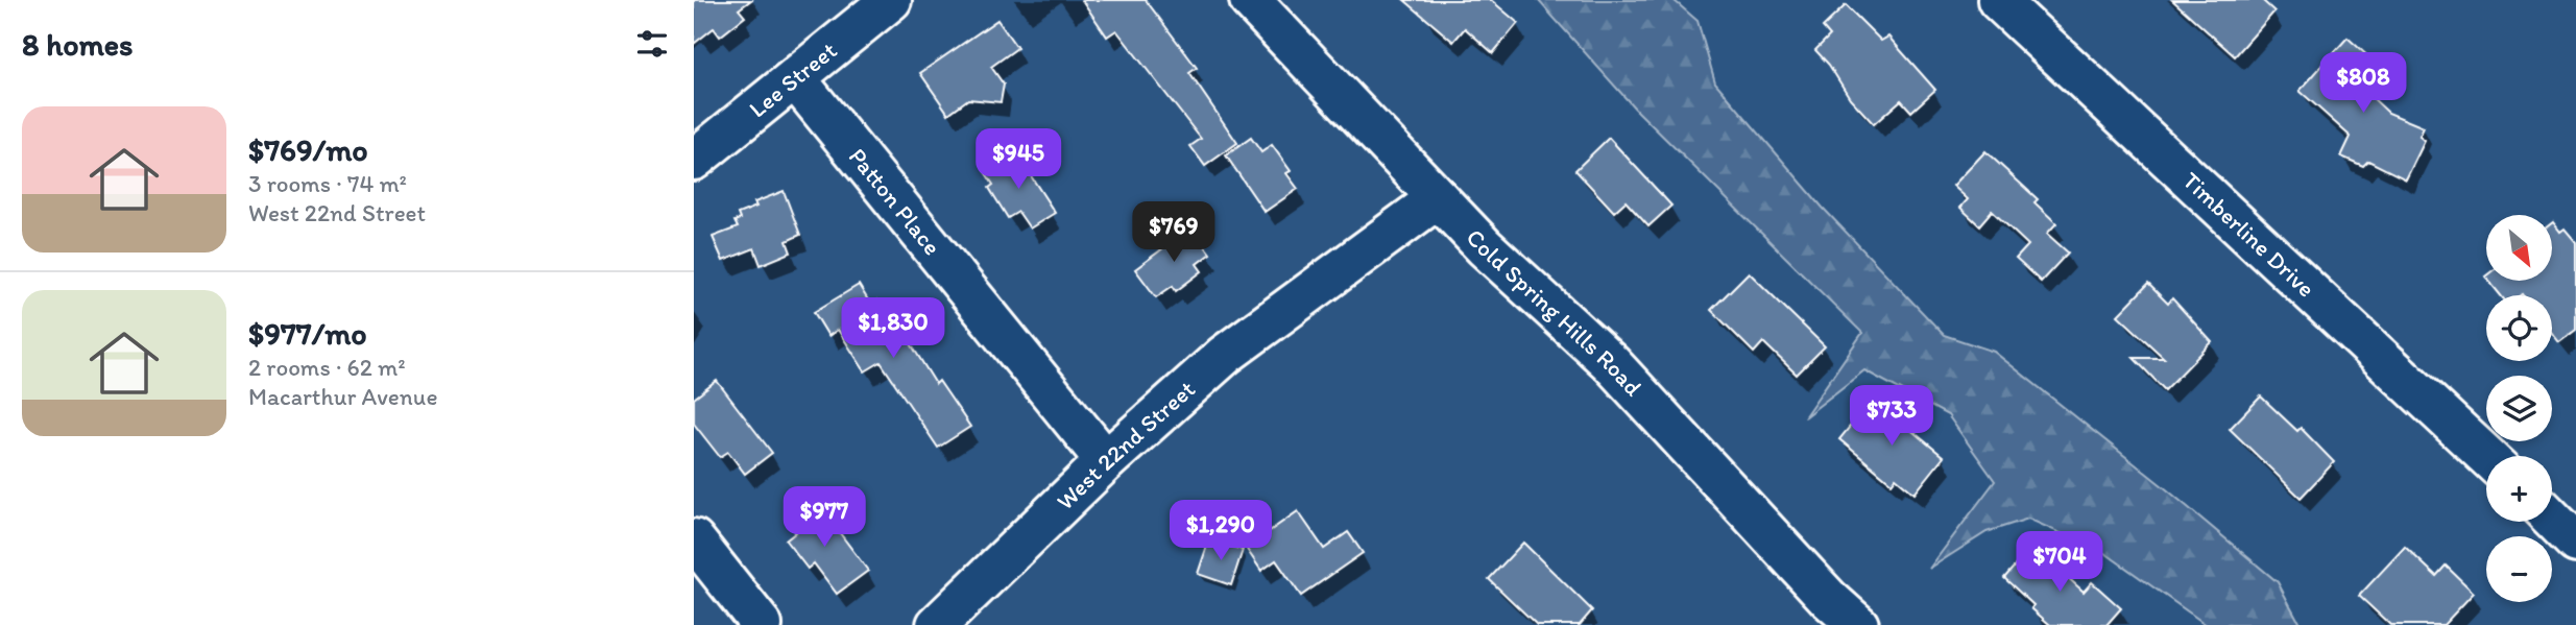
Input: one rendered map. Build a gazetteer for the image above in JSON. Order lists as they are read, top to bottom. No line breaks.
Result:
{"streets":{"street":["Lee Street","Patton Place","Timberline Drive","Cold Spring Hills Road","West 22nd Street"]},"crossings":[["Lee Street","Patton Place"],["Patton Place","West 22nd Street"],["Cold Spring Hills Road","West 22nd Street"]],"north":"bottom right","page":{"heading":"8 homes","price":["$808","$945","$769","$1,830","$733","$977","$1,290","$704"],"list":[{"name":"$769/mo","note":"3 rooms · 74 m² · West 22nd Street"},{"name":"$977/mo","note":"2 rooms · 62 m² · Macarthur Avenue"}],"map_buttons":["+","−"]}}
